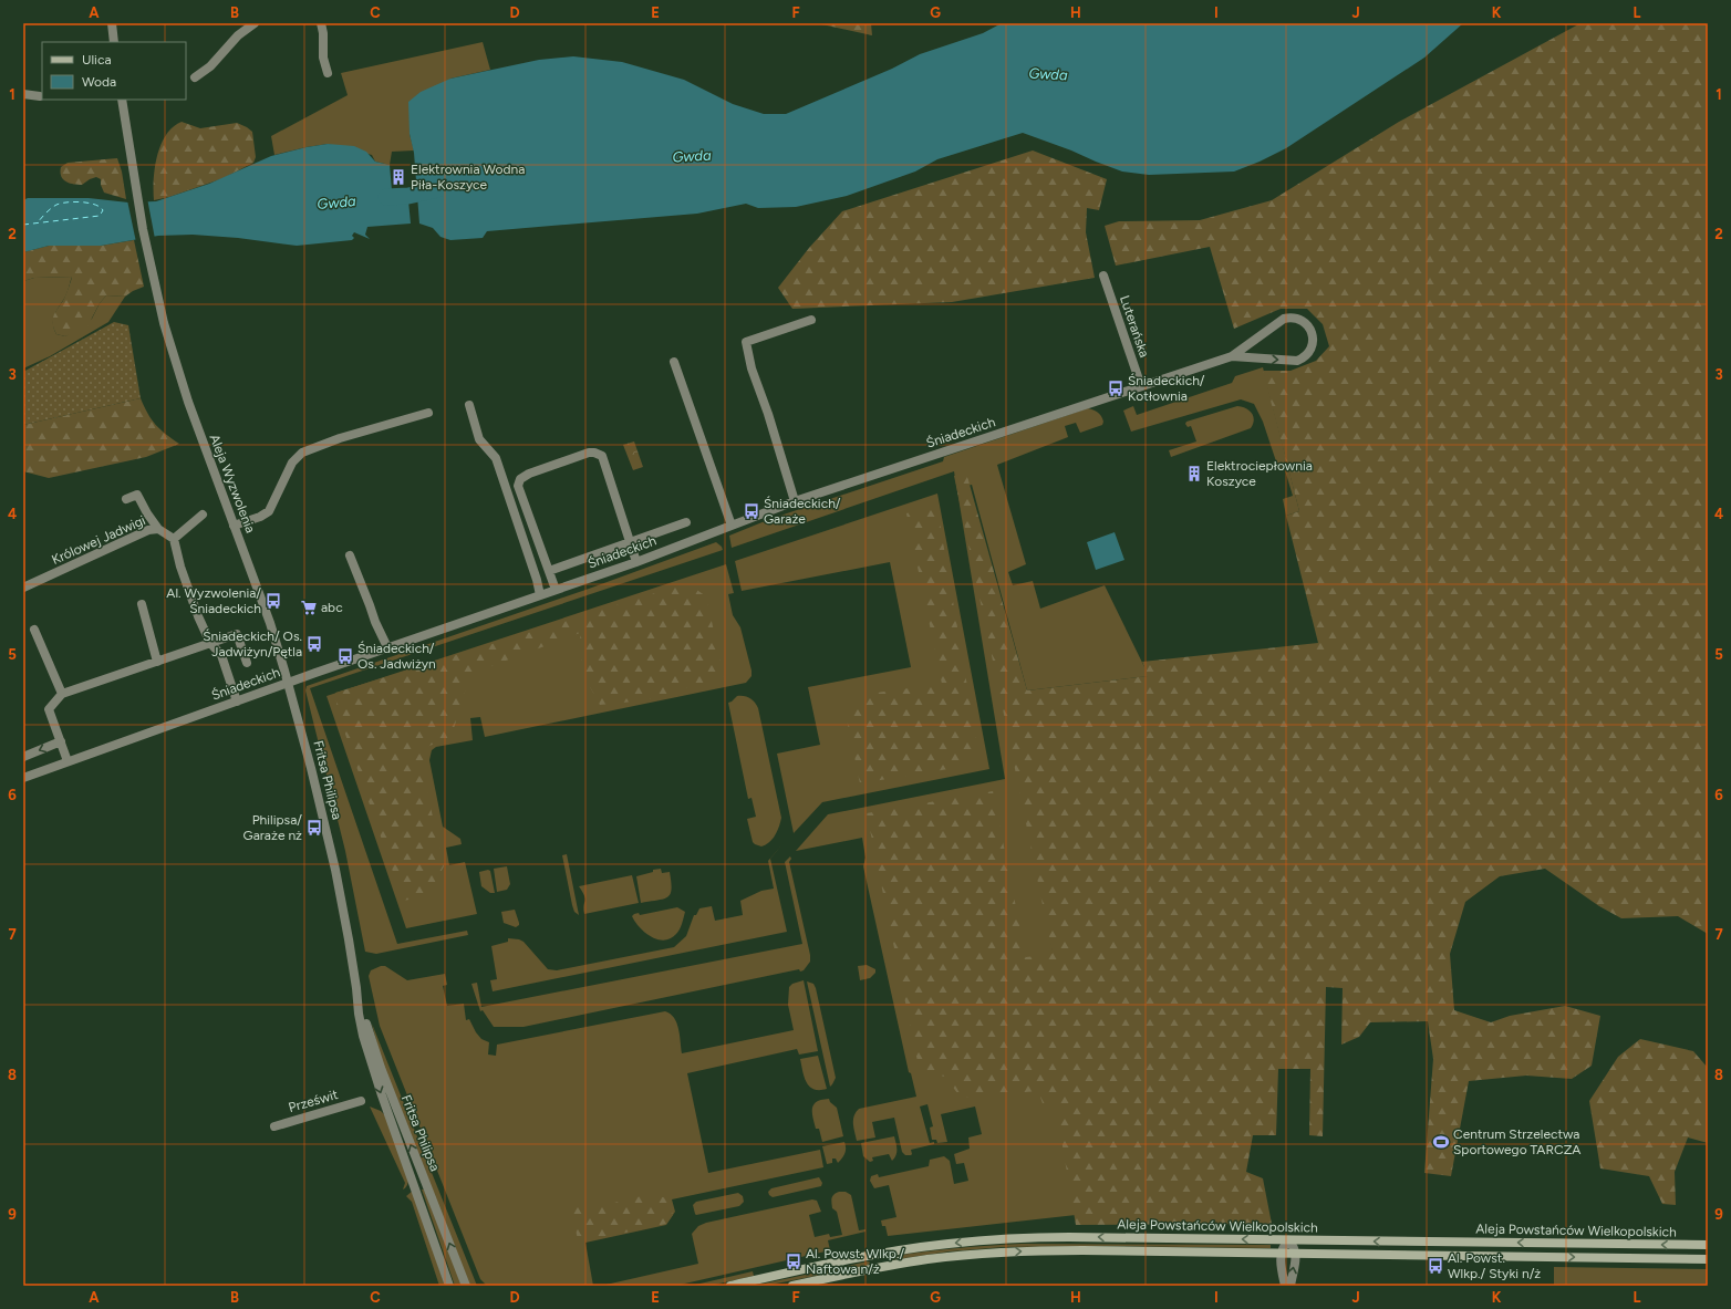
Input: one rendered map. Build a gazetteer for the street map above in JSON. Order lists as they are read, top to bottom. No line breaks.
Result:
{"streets":{"main road":["Aleja Powstańców Wielkopolskich"],"street":["Luterańska","Śniadeckich","Aleja Wyzwolenia","Królowej Jadwigi","Fritsa Philipsa","Prześwit"]},"crossings":[["Luterańska","Śniadeckich"],["Śniadeckich","Aleja Wyzwolenia"],["Śniadeckich","Fritsa Philipsa"],["Aleja Wyzwolenia","Fritsa Philipsa"]],"water":["Gwda"],"places":{"building":["Elektrownia Wodna Piła-Koszyce","Elektrociepłownia Koszyce"],"bus stop":["Śniadeckich/ Kotłownia","Śniadeckich/ Garaże","Al. Wyzwolenia/ Śniadeckich","Śniadeckich/ Os. Jadwiżyn/Pętla","Śniadeckich/ Os. Jadwiżyn","Philipsa/ Garaże nż","Al. Powst. Wlkp./ Naftowa n/ż","Al. Powst. Wlkp./ Styki n/ż"],"supermarket":["abc"],"sports":["Centrum Strzelectwa Sportowego TARCZA"]},"legend":["Ulica","Woda"],"grid":{"columns":["A","B","C","D","E","F","G","H","I","J","K","L"],"rows":["1","2","3","4","5","6","7","8","9"]}}
